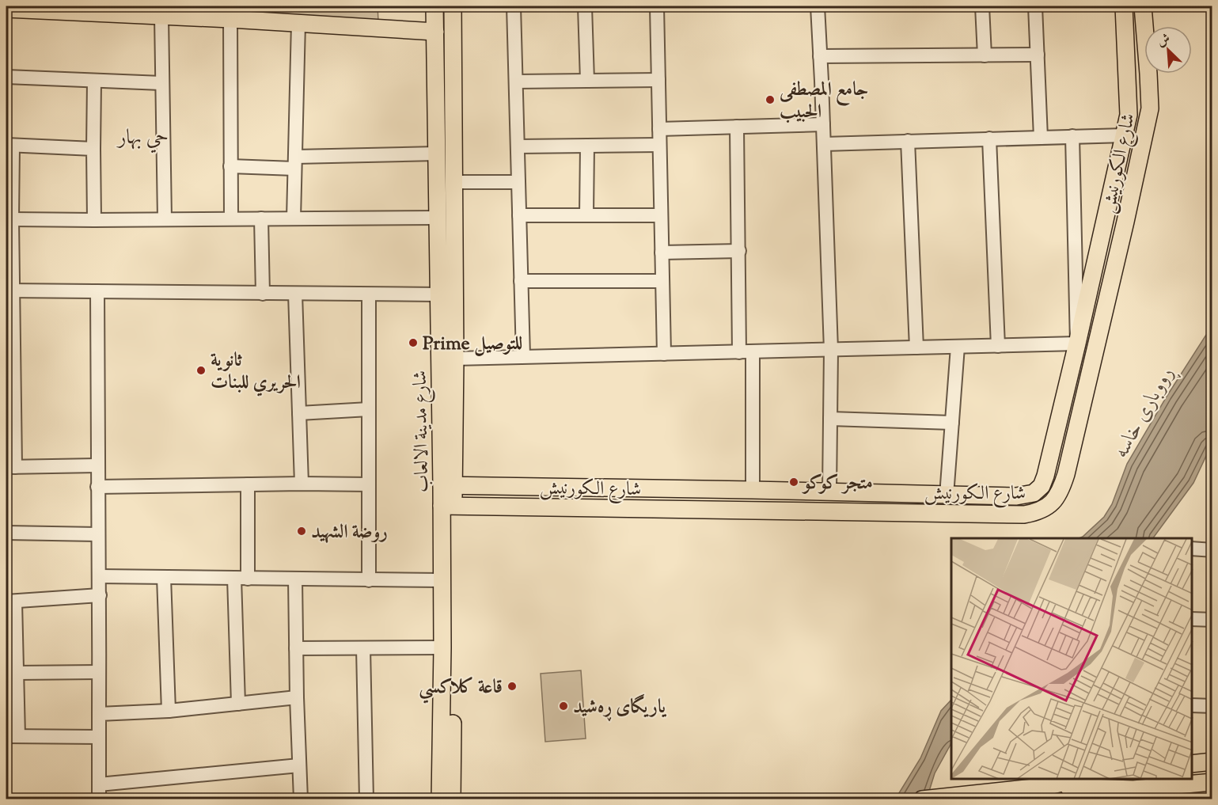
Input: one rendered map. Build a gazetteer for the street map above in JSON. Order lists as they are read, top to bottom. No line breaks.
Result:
{"streets":{"main road":["شارع الكورنيش","شارع مدينة الالعاب"]},"crossings":[["شارع الكورنيش","شارع مدينة الالعاب"]],"districts":["حي بهار"],"water":["ڕووباری خاسە"],"places":["جامع المصطفى الحبيب","Prime للتوصيل","ثانوية الحريري للبنات","متجر كوكو","روضة الشهيد","قاعة كلاكسي","یاریگای ڕەشید"],"north":"top left"}
